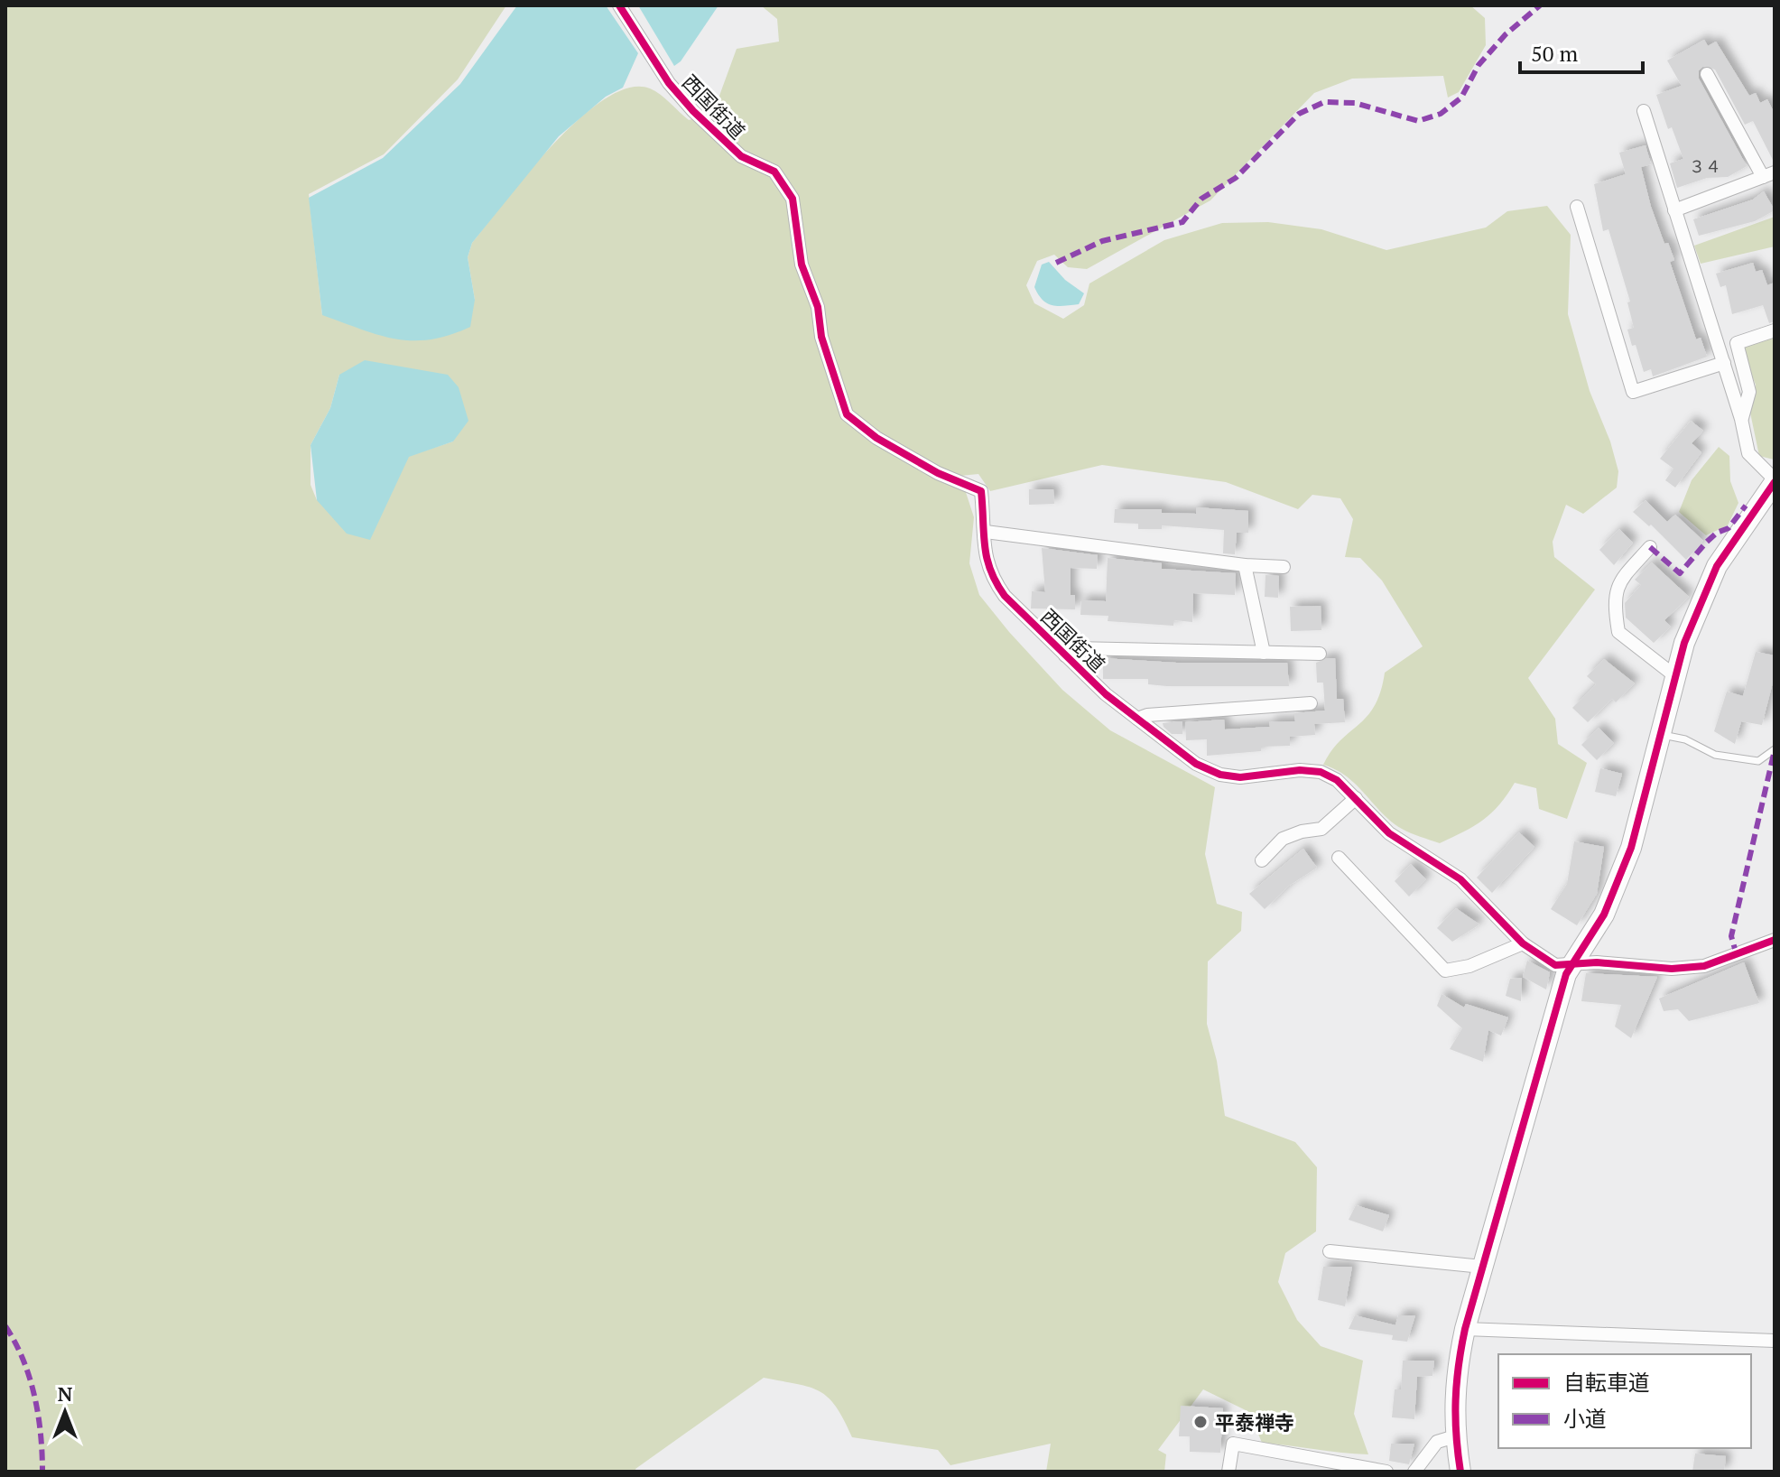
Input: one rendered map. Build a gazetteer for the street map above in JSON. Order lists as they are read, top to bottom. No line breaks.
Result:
{"streets":{"street":["西国街道"]},"places":["平泰禅寺"],"house_numbers":["３４"],"legend":["自転車道","小道"],"scale_bar":"50 m","north":"top"}
